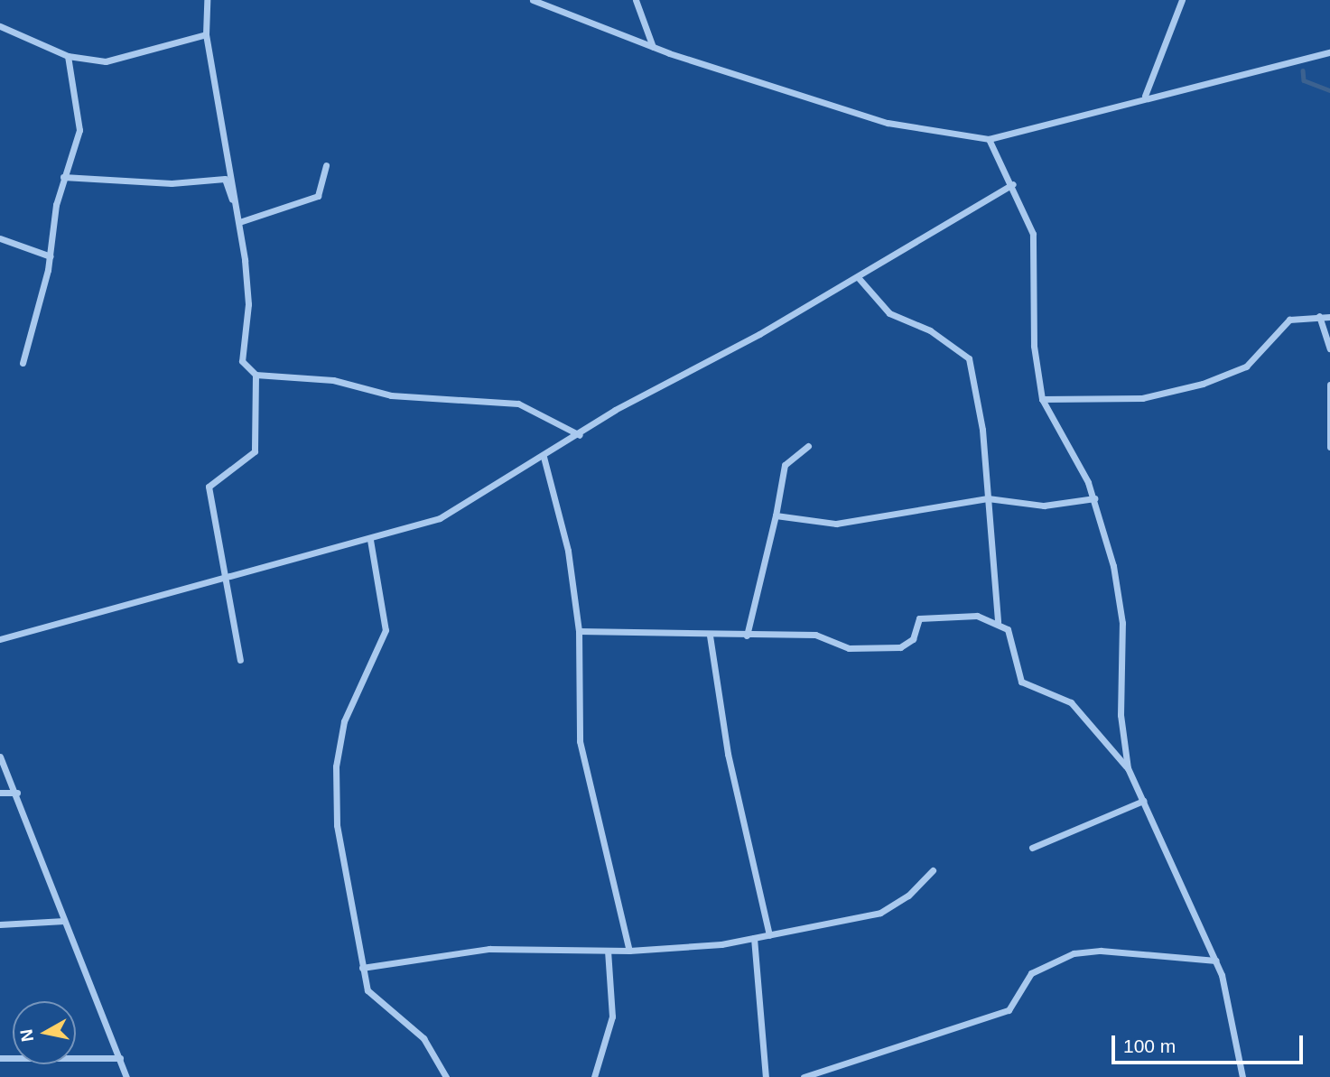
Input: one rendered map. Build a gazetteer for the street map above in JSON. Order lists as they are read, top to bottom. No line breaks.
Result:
{"scale_bar":"100 m","north":"left"}
